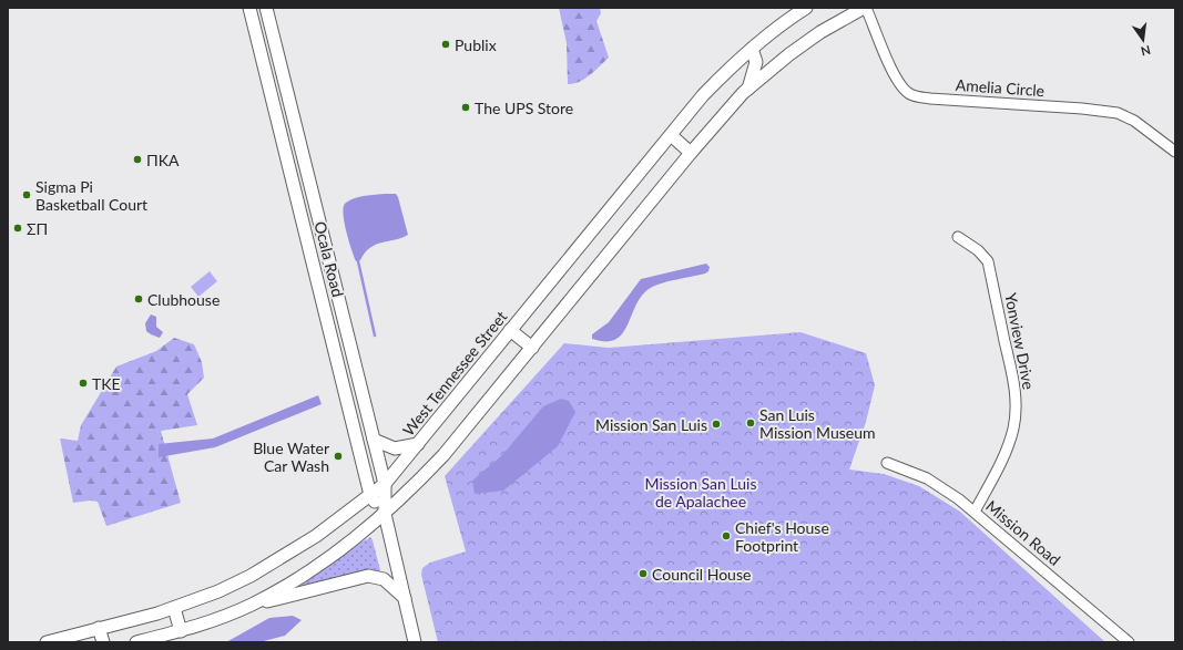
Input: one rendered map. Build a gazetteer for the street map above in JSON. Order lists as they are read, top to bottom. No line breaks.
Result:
{"streets":{"main road":["Ocala Road","West Tennessee Street"],"street":["Amelia Circle","Yonview Drive","Mission Road"]},"crossings":[["Ocala Road","West Tennessee Street"],["Yonview Drive","Mission Road"]],"parks":["Mission San Luis de Apalachee"],"places":["Publix","The UPS Store","ΠΚΑ","Sigma Pi Basketball Court","ΣΠ","Clubhouse","TKE","San Luis Mission Museum","Mission San Luis","Blue Water Car Wash","Chief's House Footprint","Council House"],"north":"bottom"}
